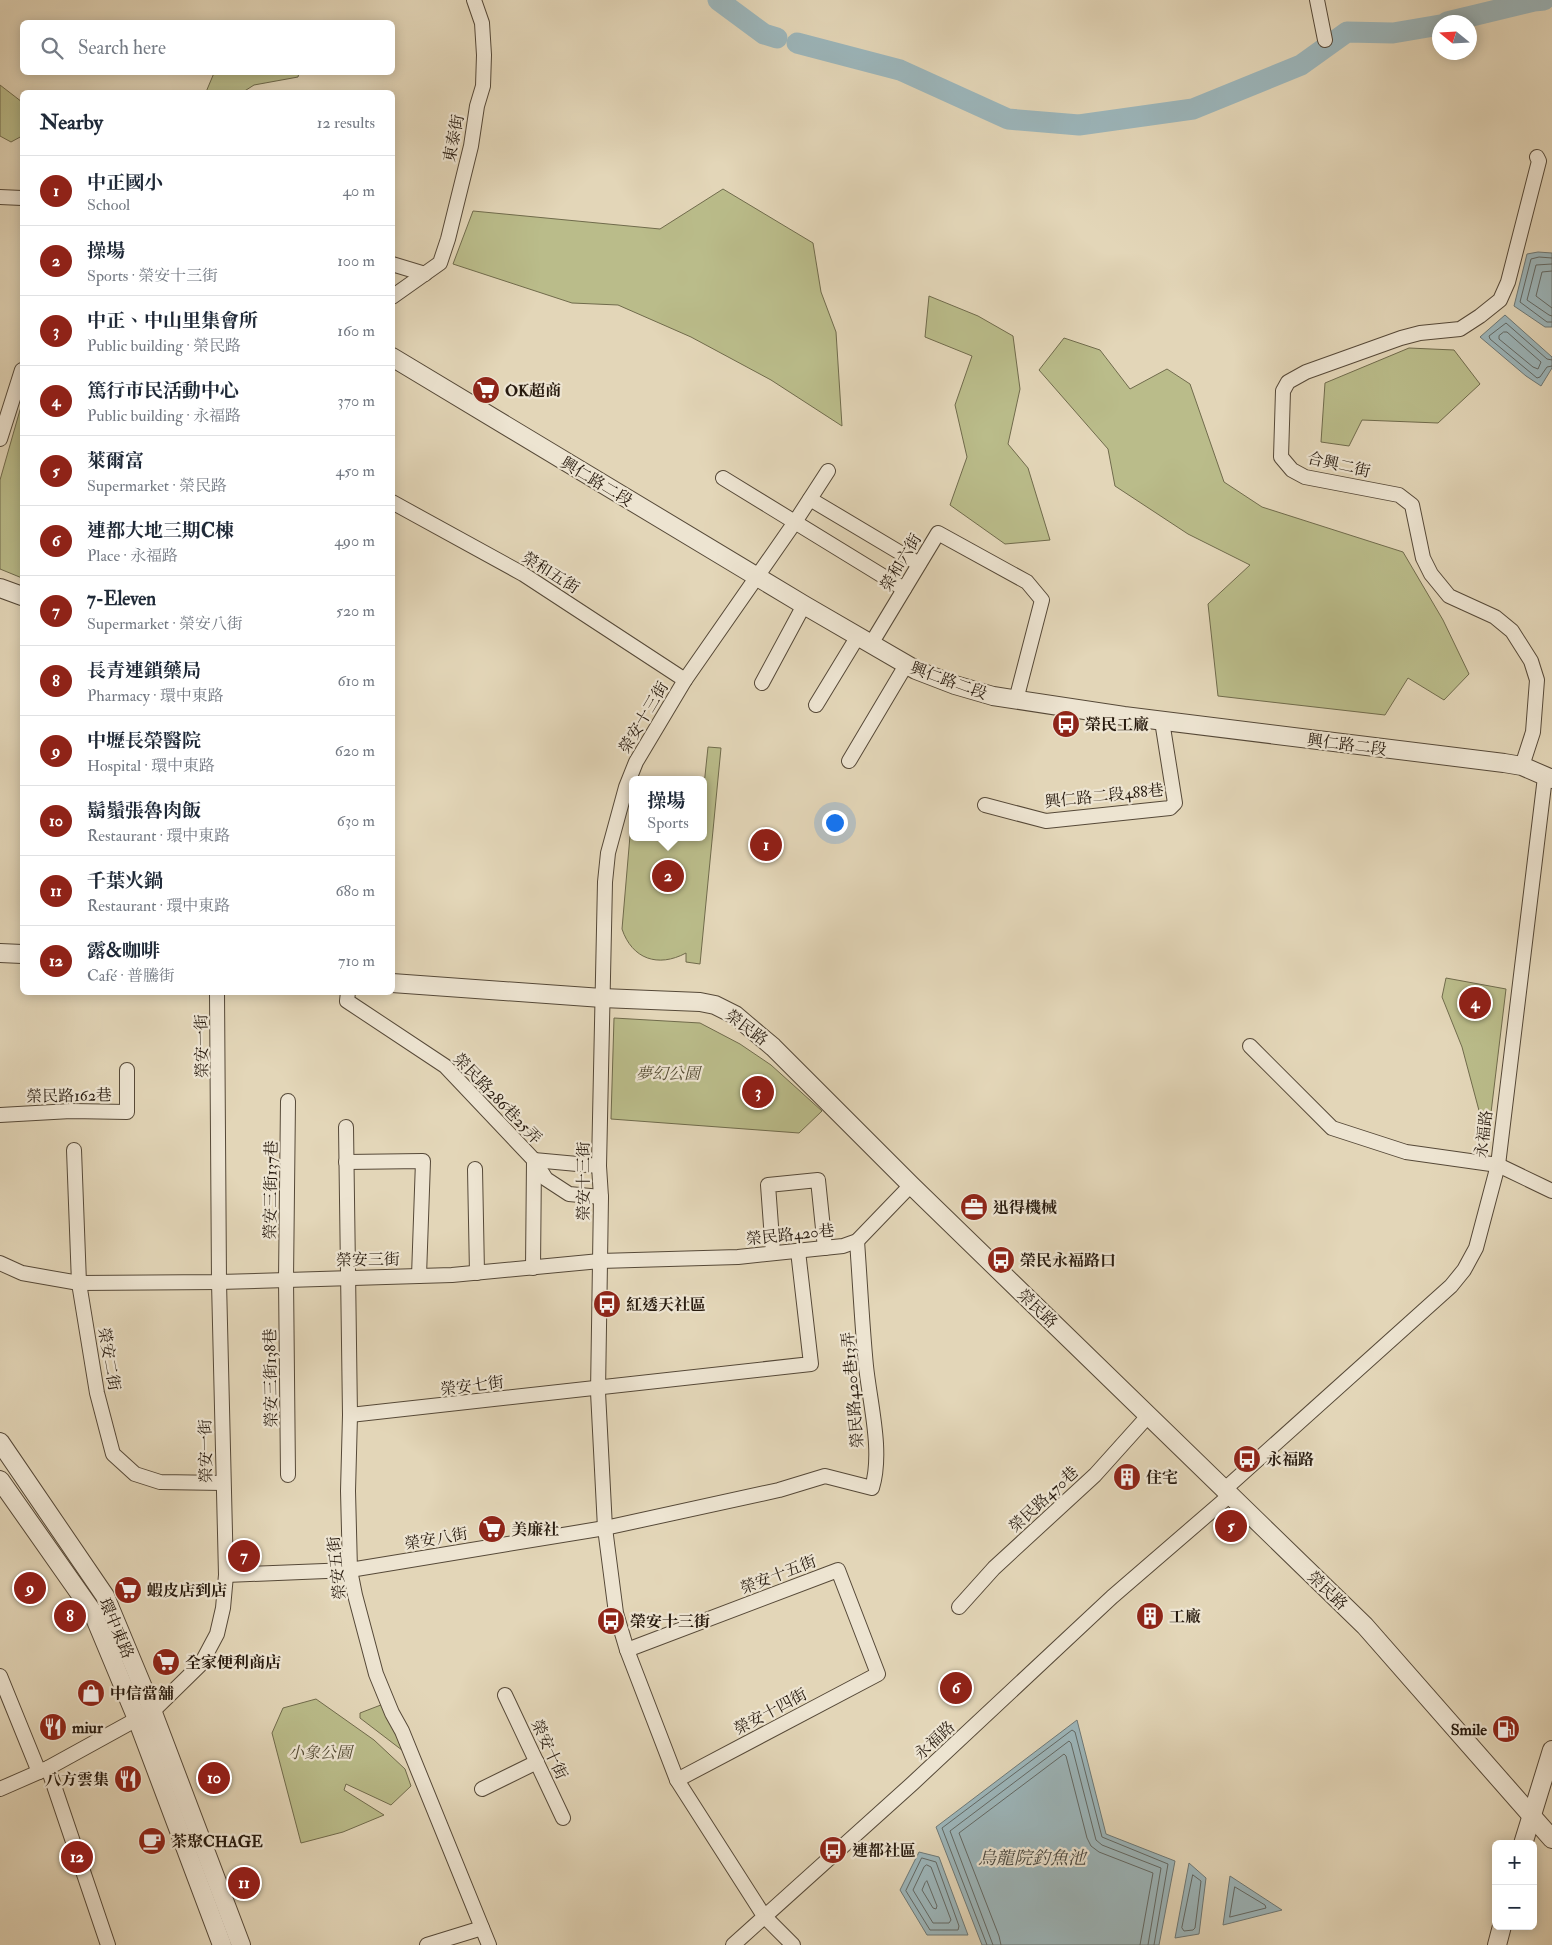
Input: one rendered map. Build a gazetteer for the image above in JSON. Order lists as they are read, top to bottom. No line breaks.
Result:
{"streets":{"street":["東泰街","合興二街","興仁路二段","榮和六街","榮和五街","榮安十三街","興仁路二段488巷","榮民路","榮安一街","榮民路162巷","榮民路286巷25弄","永福路","榮安三街137巷","榮民路420巷","榮安三街","榮安二街","榮安三街138巷","榮安七街","榮民路420巷13弄","榮民路470巷","榮安八街","榮安五街","榮安十五街","環中東路","榮安十四街","榮安十街"]},"crossings":[["合興二街","興仁路二段"],["興仁路二段","榮和六街"],["興仁路二段","榮安十三街"],["興仁路二段","興仁路二段488巷"],["興仁路二段","永福路"],["榮和五街","榮安十三街"],["榮安十三街","榮民路"],["榮安十三街","榮民路286巷25弄"],["榮安十三街","永福路"],["榮安十三街","榮安三街"],["榮安十三街","榮安七街"],["榮安十三街","榮安八街"],["榮安十三街","榮安十五街"],["榮安十三街","榮安十四街"],["榮民路","永福路"],["榮民路","榮民路420巷"],["榮民路","榮民路470巷"],["榮安一街","榮安三街"],["榮安一街","榮安二街"],["榮安一街","榮安八街"],["榮安一街","環中東路"],["榮安三街137巷","榮安三街"],["榮安三街137巷","榮安三街138巷"],["榮民路420巷","榮安三街"],["榮民路420巷","榮安七街"],["榮民路420巷","榮民路420巷13弄"],["榮安三街","榮安二街"],["榮安三街","榮安三街138巷"],["榮安三街","榮安五街"],["榮安七街","榮安五街"],["榮民路420巷13弄","榮安八街"],["榮安八街","榮安五街"],["榮安十五街","榮安十四街"]],"water":["烏龍院釣魚池"],"parks":["夢幻公園","小象公園"],"places":{"supermarket":["OK超商","美廉社","蝦皮店到店","全家便利商店"],"bus stop":["榮民工廠","榮民永褔路口","紅透天社區","永福路","榮安十三街","連都社區"],"office":["迅得機械"],"building":["住宅","工廠"],"shop":["中信當舖"],"restaurant":["miur","八方雲集"],"fuel station":["Smile"],"cafe":["茶聚CHAGE"]},"north":"left","page":{"search":"Search here","heading":["Nearby","12 results"],"list":[{"mark":"1","name":"中正國小","note":"School","value":"40 m"},{"mark":"2","name":"操場","note":"Sports · 榮安十三街","value":"100 m"},{"mark":"3","name":"中正、中山里集會所","note":"Public building · 榮民路","value":"160 m"},{"mark":"4","name":"篤行市民活動中心","note":"Public building · 永福路","value":"370 m"},{"mark":"5","name":"萊爾富","note":"Supermarket · 榮民路","value":"450 m"},{"mark":"6","name":"連都大地三期C棟","note":"Place · 永福路","value":"490 m"},{"mark":"7","name":"7-Eleven","note":"Supermarket · 榮安八街","value":"520 m"},{"mark":"8","name":"長青連鎖藥局","note":"Pharmacy · 環中東路","value":"610 m"},{"mark":"9","name":"中壢長榮醫院","note":"Hospital · 環中東路","value":"620 m"},{"mark":"10","name":"鬍鬚張魯肉飯","note":"Restaurant · 環中東路","value":"630 m"},{"mark":"11","name":"千葉火鍋","note":"Restaurant · 環中東路","value":"680 m"},{"mark":"12","name":"露&咖啡","note":"Café · 普騰街","value":"710 m"}],"popup":["操場","Sports"],"pins":["1","2","4","3","5","7","9","8","6","10","12","11"],"map_buttons":["+","−"]}}
